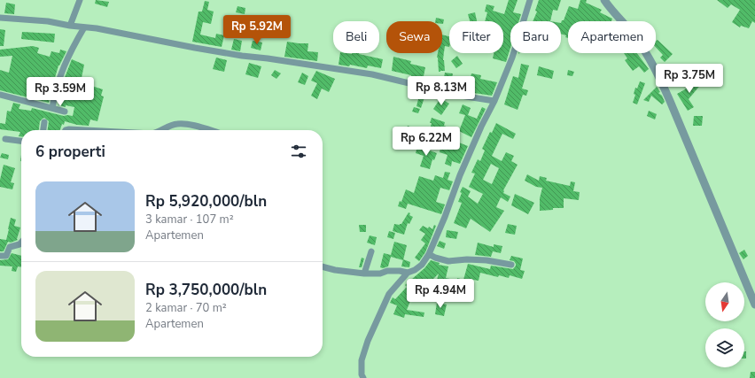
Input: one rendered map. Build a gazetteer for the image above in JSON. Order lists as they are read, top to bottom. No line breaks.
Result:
{"north":"bottom","page":{"price":["Rp 5.92M","Rp 3.75M","Rp 8.13M","Rp 3.59M","Rp 6.22M","Rp 4.94M"],"chip":["Beli","Sewa","Filter","Baru","Apartemen"],"heading":"6 properti","list":[{"name":"Rp 5,920,000/bln","note":"3 kamar · 107 m² · Apartemen"},{"name":"Rp 3,750,000/bln","note":"2 kamar · 70 m² · Apartemen"}]}}
